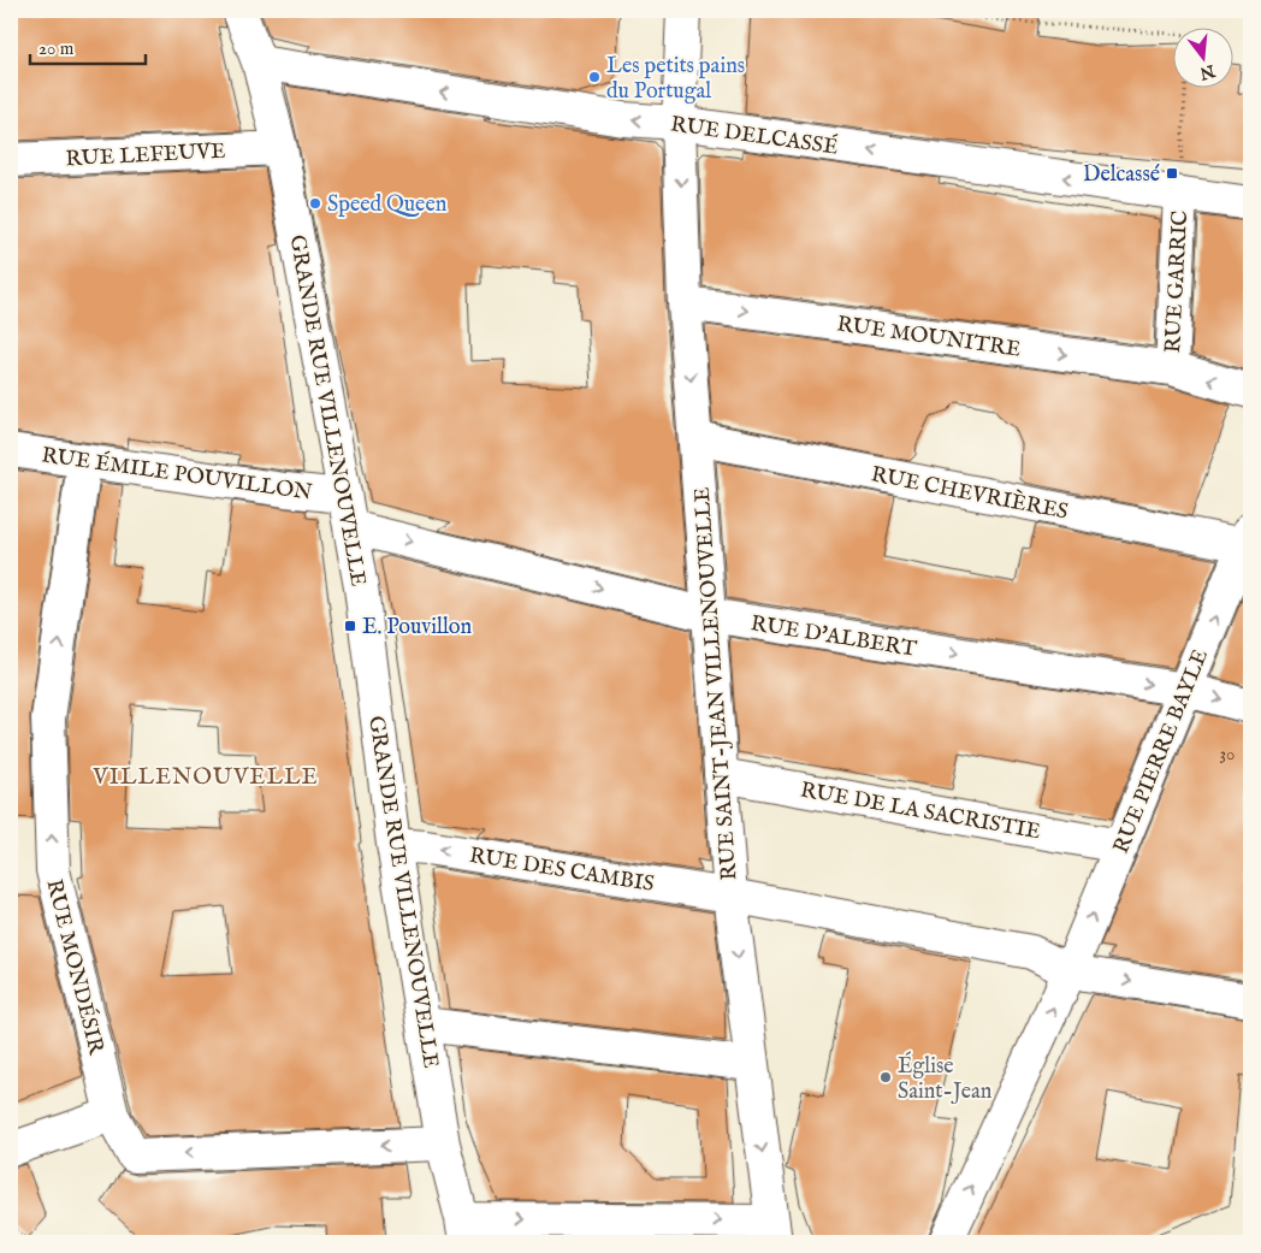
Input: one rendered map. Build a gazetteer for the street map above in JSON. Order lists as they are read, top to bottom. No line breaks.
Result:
{"streets":{"street":["RUE DELCASSÉ","RUE LEFEUVE","RUE GARRIC","RUE MOUNITRE","GRANDE RUE VILLENOUVELLE","RUE ÉMILE POUVILLON","RUE CHEVRIÈRES","RUE D'ALBERT","RUE SAINT-JEAN VILLENOUVELLE","RUE PIERRE BAYLE","RUE DE LA SACRISTIE","RUE DES CAMBIS","RUE MONDÉSIR"]},"crossings":[["RUE DELCASSÉ","RUE GARRIC"],["RUE DELCASSÉ","GRANDE RUE VILLENOUVELLE"],["RUE DELCASSÉ","RUE SAINT-JEAN VILLENOUVELLE"],["RUE LEFEUVE","GRANDE RUE VILLENOUVELLE"],["RUE GARRIC","RUE MOUNITRE"],["RUE MOUNITRE","RUE SAINT-JEAN VILLENOUVELLE"],["GRANDE RUE VILLENOUVELLE","RUE ÉMILE POUVILLON"],["GRANDE RUE VILLENOUVELLE","RUE D'ALBERT"],["GRANDE RUE VILLENOUVELLE","RUE DES CAMBIS"],["GRANDE RUE VILLENOUVELLE","RUE MONDÉSIR"],["RUE ÉMILE POUVILLON","RUE MONDÉSIR"],["RUE CHEVRIÈRES","RUE SAINT-JEAN VILLENOUVELLE"],["RUE CHEVRIÈRES","RUE PIERRE BAYLE"],["RUE D'ALBERT","RUE SAINT-JEAN VILLENOUVELLE"],["RUE D'ALBERT","RUE PIERRE BAYLE"],["RUE SAINT-JEAN VILLENOUVELLE","RUE DE LA SACRISTIE"],["RUE SAINT-JEAN VILLENOUVELLE","RUE DES CAMBIS"],["RUE PIERRE BAYLE","RUE DE LA SACRISTIE"],["RUE PIERRE BAYLE","RUE DES CAMBIS"]],"one_way":["RUE DELCASSÉ","RUE D'ALBERT","RUE SAINT-JEAN VILLENOUVELLE","RUE PIERRE BAYLE"],"districts":["VILLENOUVELLE"],"places":{"other":["Les petits pains du Portugal","Speed Queen","Église Saint-Jean"],"transit":["Delcassé","E. Pouvillon"]},"house_numbers":["30"],"scale_bar":"20 m","north":"bottom"}
